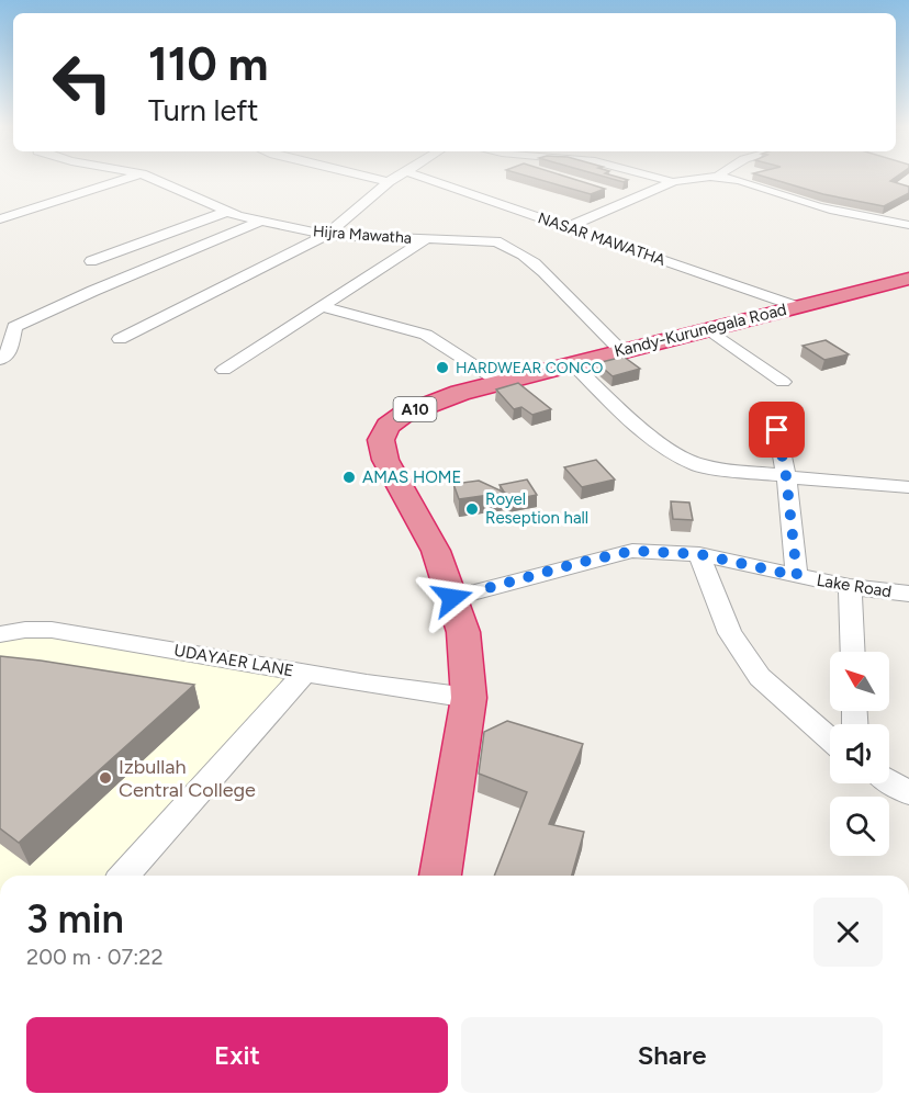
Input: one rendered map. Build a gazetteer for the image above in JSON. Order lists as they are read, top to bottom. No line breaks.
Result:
{"streets":{"highway":["Kandy-Kurunegala Road","A10"],"street":["Hijra Mawatha","NASAR MAWATHA","Lake Road","UDAYAER LANE"]},"crossings":[["Hijra Mawatha","Kandy-Kurunegala Road"],["NASAR MAWATHA","Kandy-Kurunegala Road"],["Kandy-Kurunegala Road","Lake Road"],["Kandy-Kurunegala Road","UDAYAER LANE"]],"places":["HARDWEAR CONCO","AMAS HOME","Royel Reseption hall","Izbullah Central College"],"north":"top left","page":{"turn":["110 m","Turn left"],"heading":["3 min","200 m · 07:22"],"buttons":["Exit","Share"]}}
